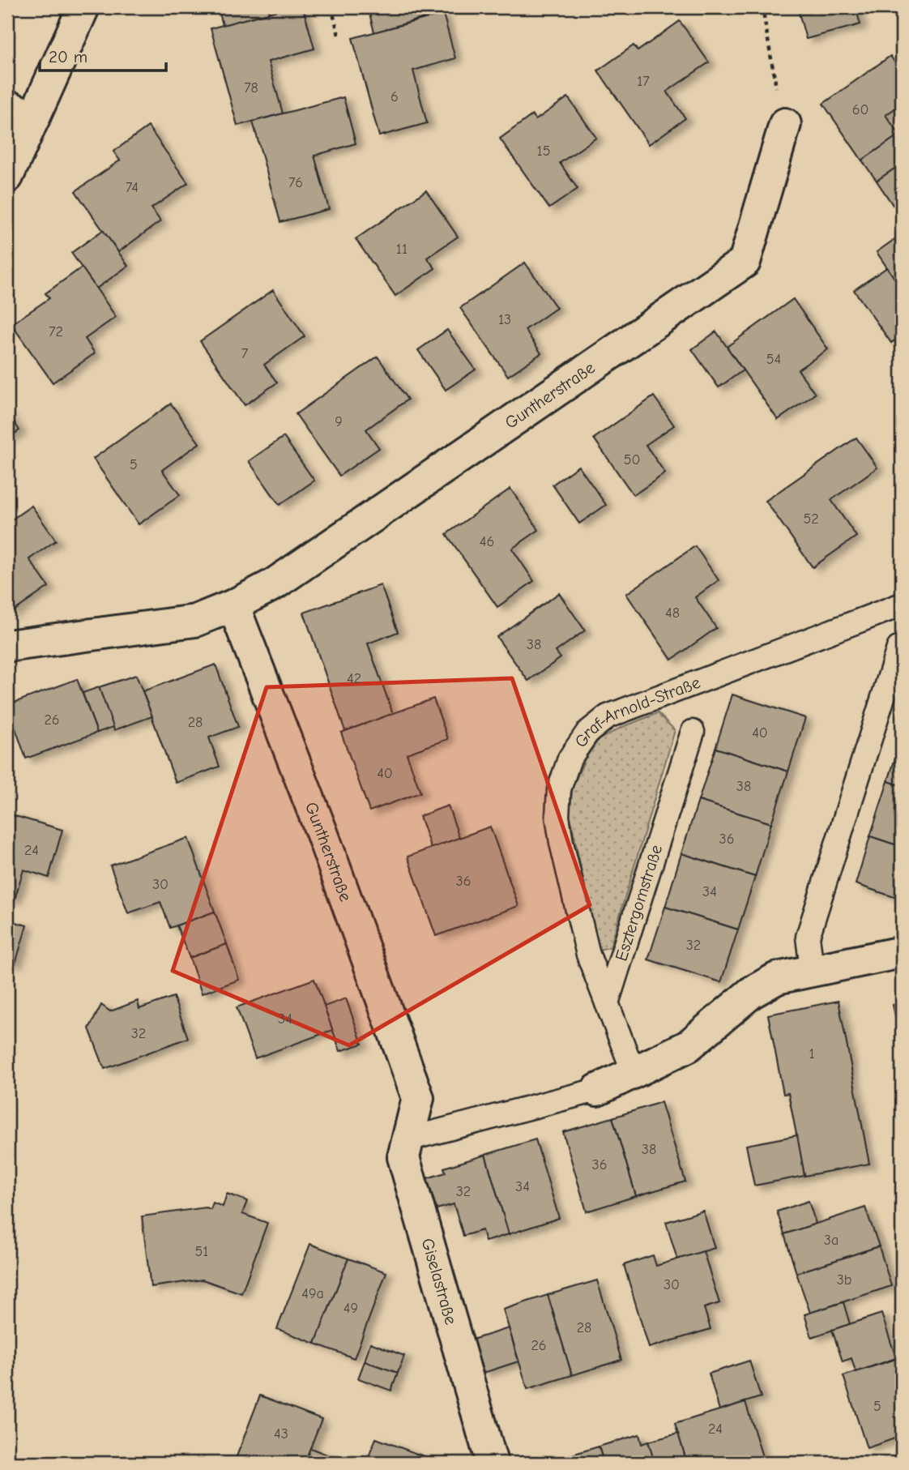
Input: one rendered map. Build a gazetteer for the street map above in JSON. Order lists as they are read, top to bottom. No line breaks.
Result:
{"streets":{"street":["Guntherstraße","Giselastraße"],"lane":["Graf-Arnold-Straße","Esztergomstraße"]},"crossings":[["Guntherstraße","Giselastraße"],["Graf-Arnold-Straße","Esztergomstraße"]],"house_numbers":["17","78","6","60","15","76","74","11","13","72","7","54","9","50","5","52","46","48","38","42","26","28","40","40","38","36","24","36","30","34","32","34","32","1","38","36","34","32","3a","51","3b","30","49a","49","28","26","5","24","43"],"scale_bar":"20 m"}
